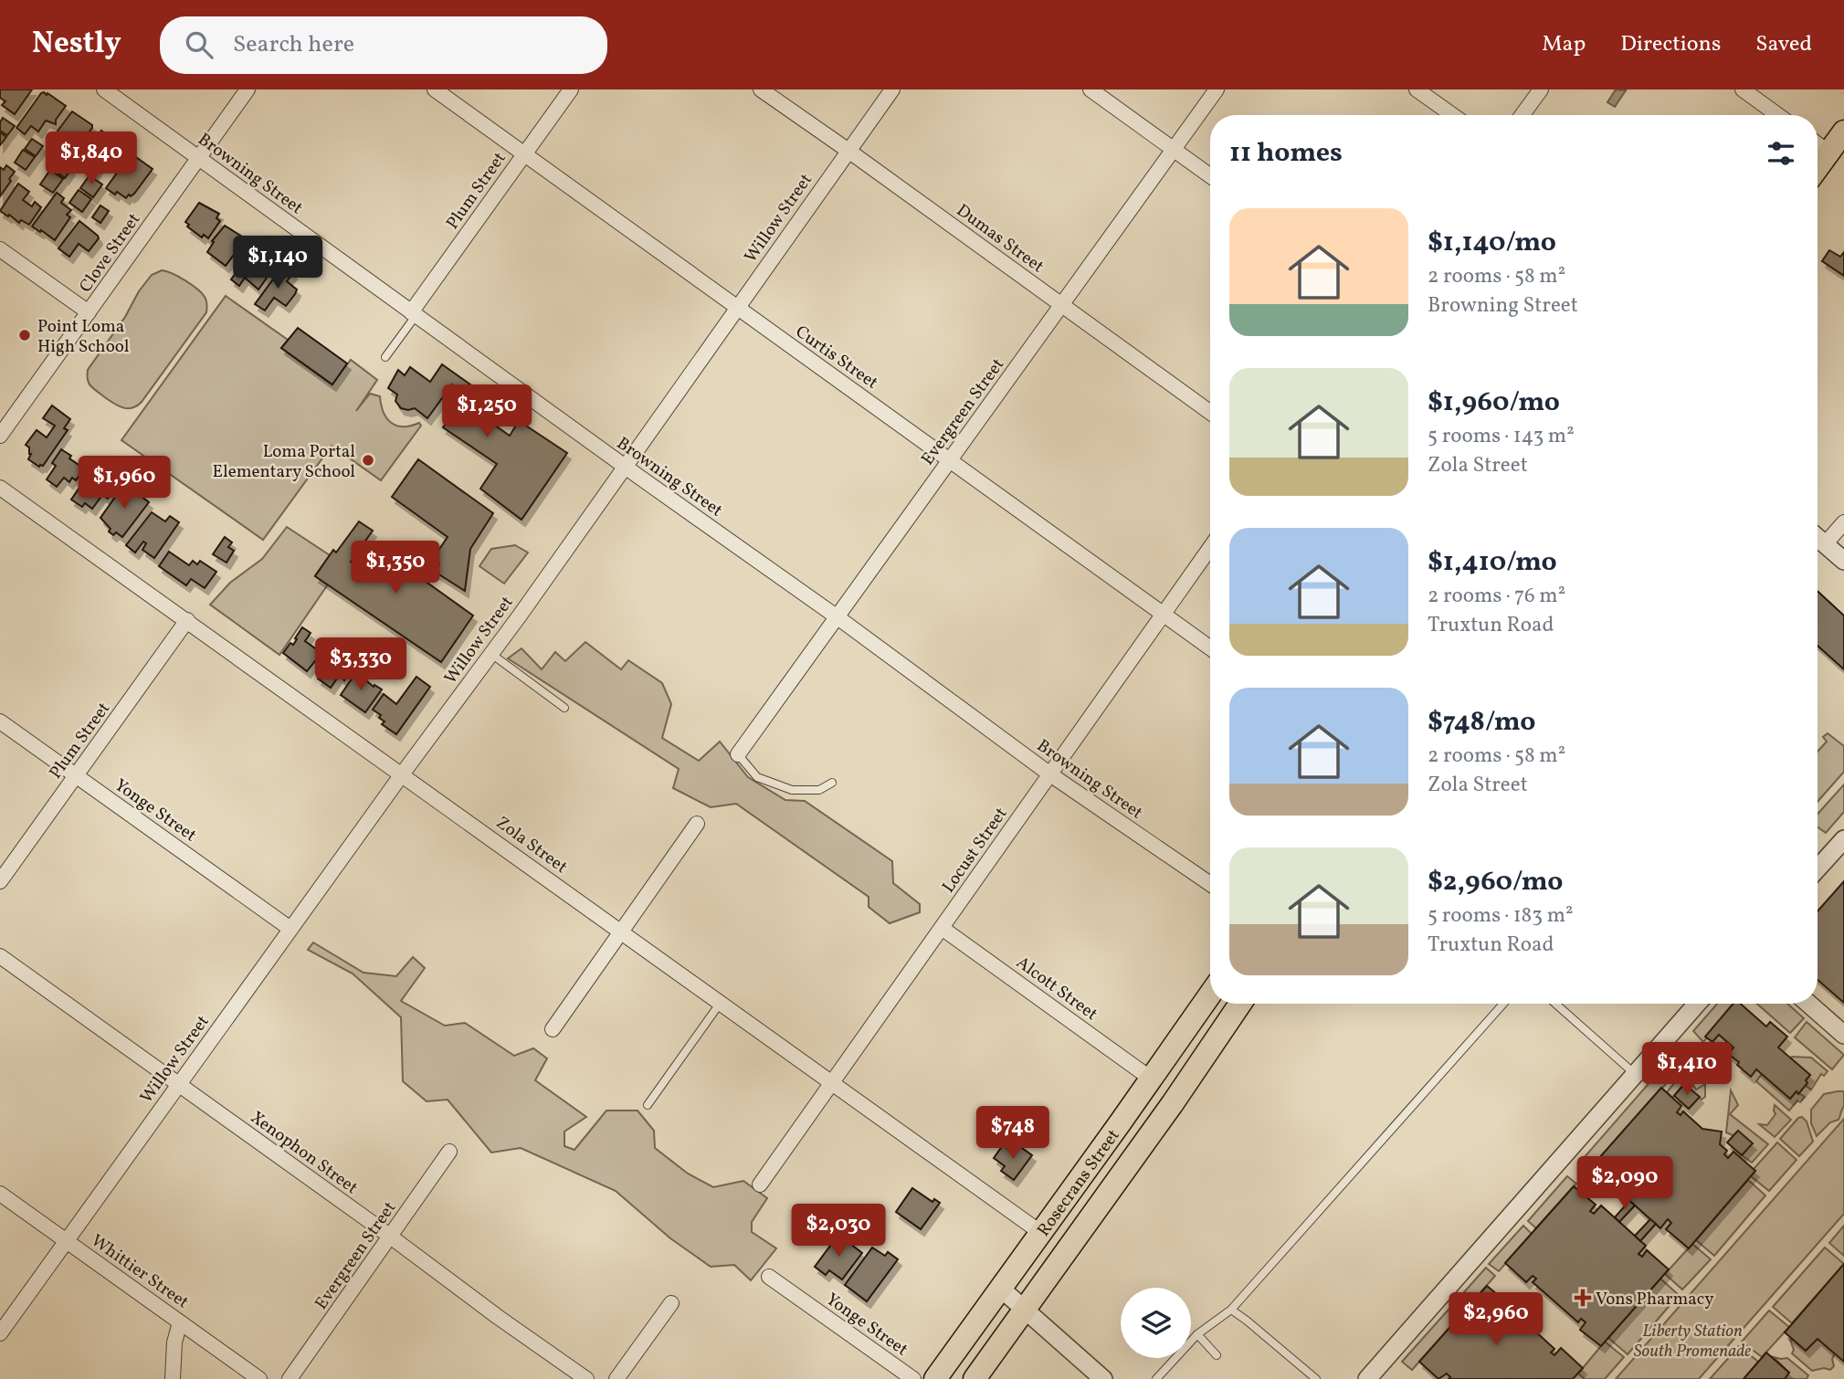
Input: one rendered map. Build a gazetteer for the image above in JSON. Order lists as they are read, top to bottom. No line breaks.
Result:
{"streets":{"main road":["Rosecrans Street"],"street":["Browning Street","Plum Street","Willow Street","Dumas Street","Clove Street","Curtis Street","Evergreen Street","Yonge Street","Zola Street","Locust Street","Alcott Street","Xenophon Street","Whittier Street"]},"crossings":[["Browning Street","Plum Street"],["Browning Street","Willow Street"],["Browning Street","Clove Street"],["Browning Street","Evergreen Street"],["Browning Street","Locust Street"],["Plum Street","Curtis Street"],["Plum Street","Yonge Street"],["Plum Street","Zola Street"],["Willow Street","Dumas Street"],["Willow Street","Curtis Street"],["Willow Street","Yonge Street"],["Willow Street","Zola Street"],["Willow Street","Xenophon Street"],["Willow Street","Whittier Street"],["Dumas Street","Evergreen Street"],["Curtis Street","Evergreen Street"],["Curtis Street","Locust Street"],["Evergreen Street","Xenophon Street"],["Zola Street","Locust Street"],["Zola Street","Rosecrans Street"],["Locust Street","Alcott Street"],["Alcott Street","Rosecrans Street"]],"parks":["Liberty Station South Promenade"],"places":{"other":["Point Loma High School","Loma Portal Elementary School"],"health":["Vons Pharmacy"]},"page":{"header":"Nestly","search":"Search here","nav":["Map","Directions","Saved"],"heading":"11 homes","price":["$1,840","$1,140","$1,250","$1,960","$1,350","$3,330","$1,410","$748","$2,090","$2,030","$2,960"],"list":[{"name":"$1,140/mo","note":"2 rooms · 58 m² · Browning Street"},{"name":"$1,960/mo","note":"5 rooms · 143 m² · Zola Street"},{"name":"$1,410/mo","note":"2 rooms · 76 m² · Truxtun Road"},{"name":"$748/mo","note":"2 rooms · 58 m² · Zola Street"},{"name":"$2,960/mo","note":"5 rooms · 183 m² · Truxtun Road"}]}}
